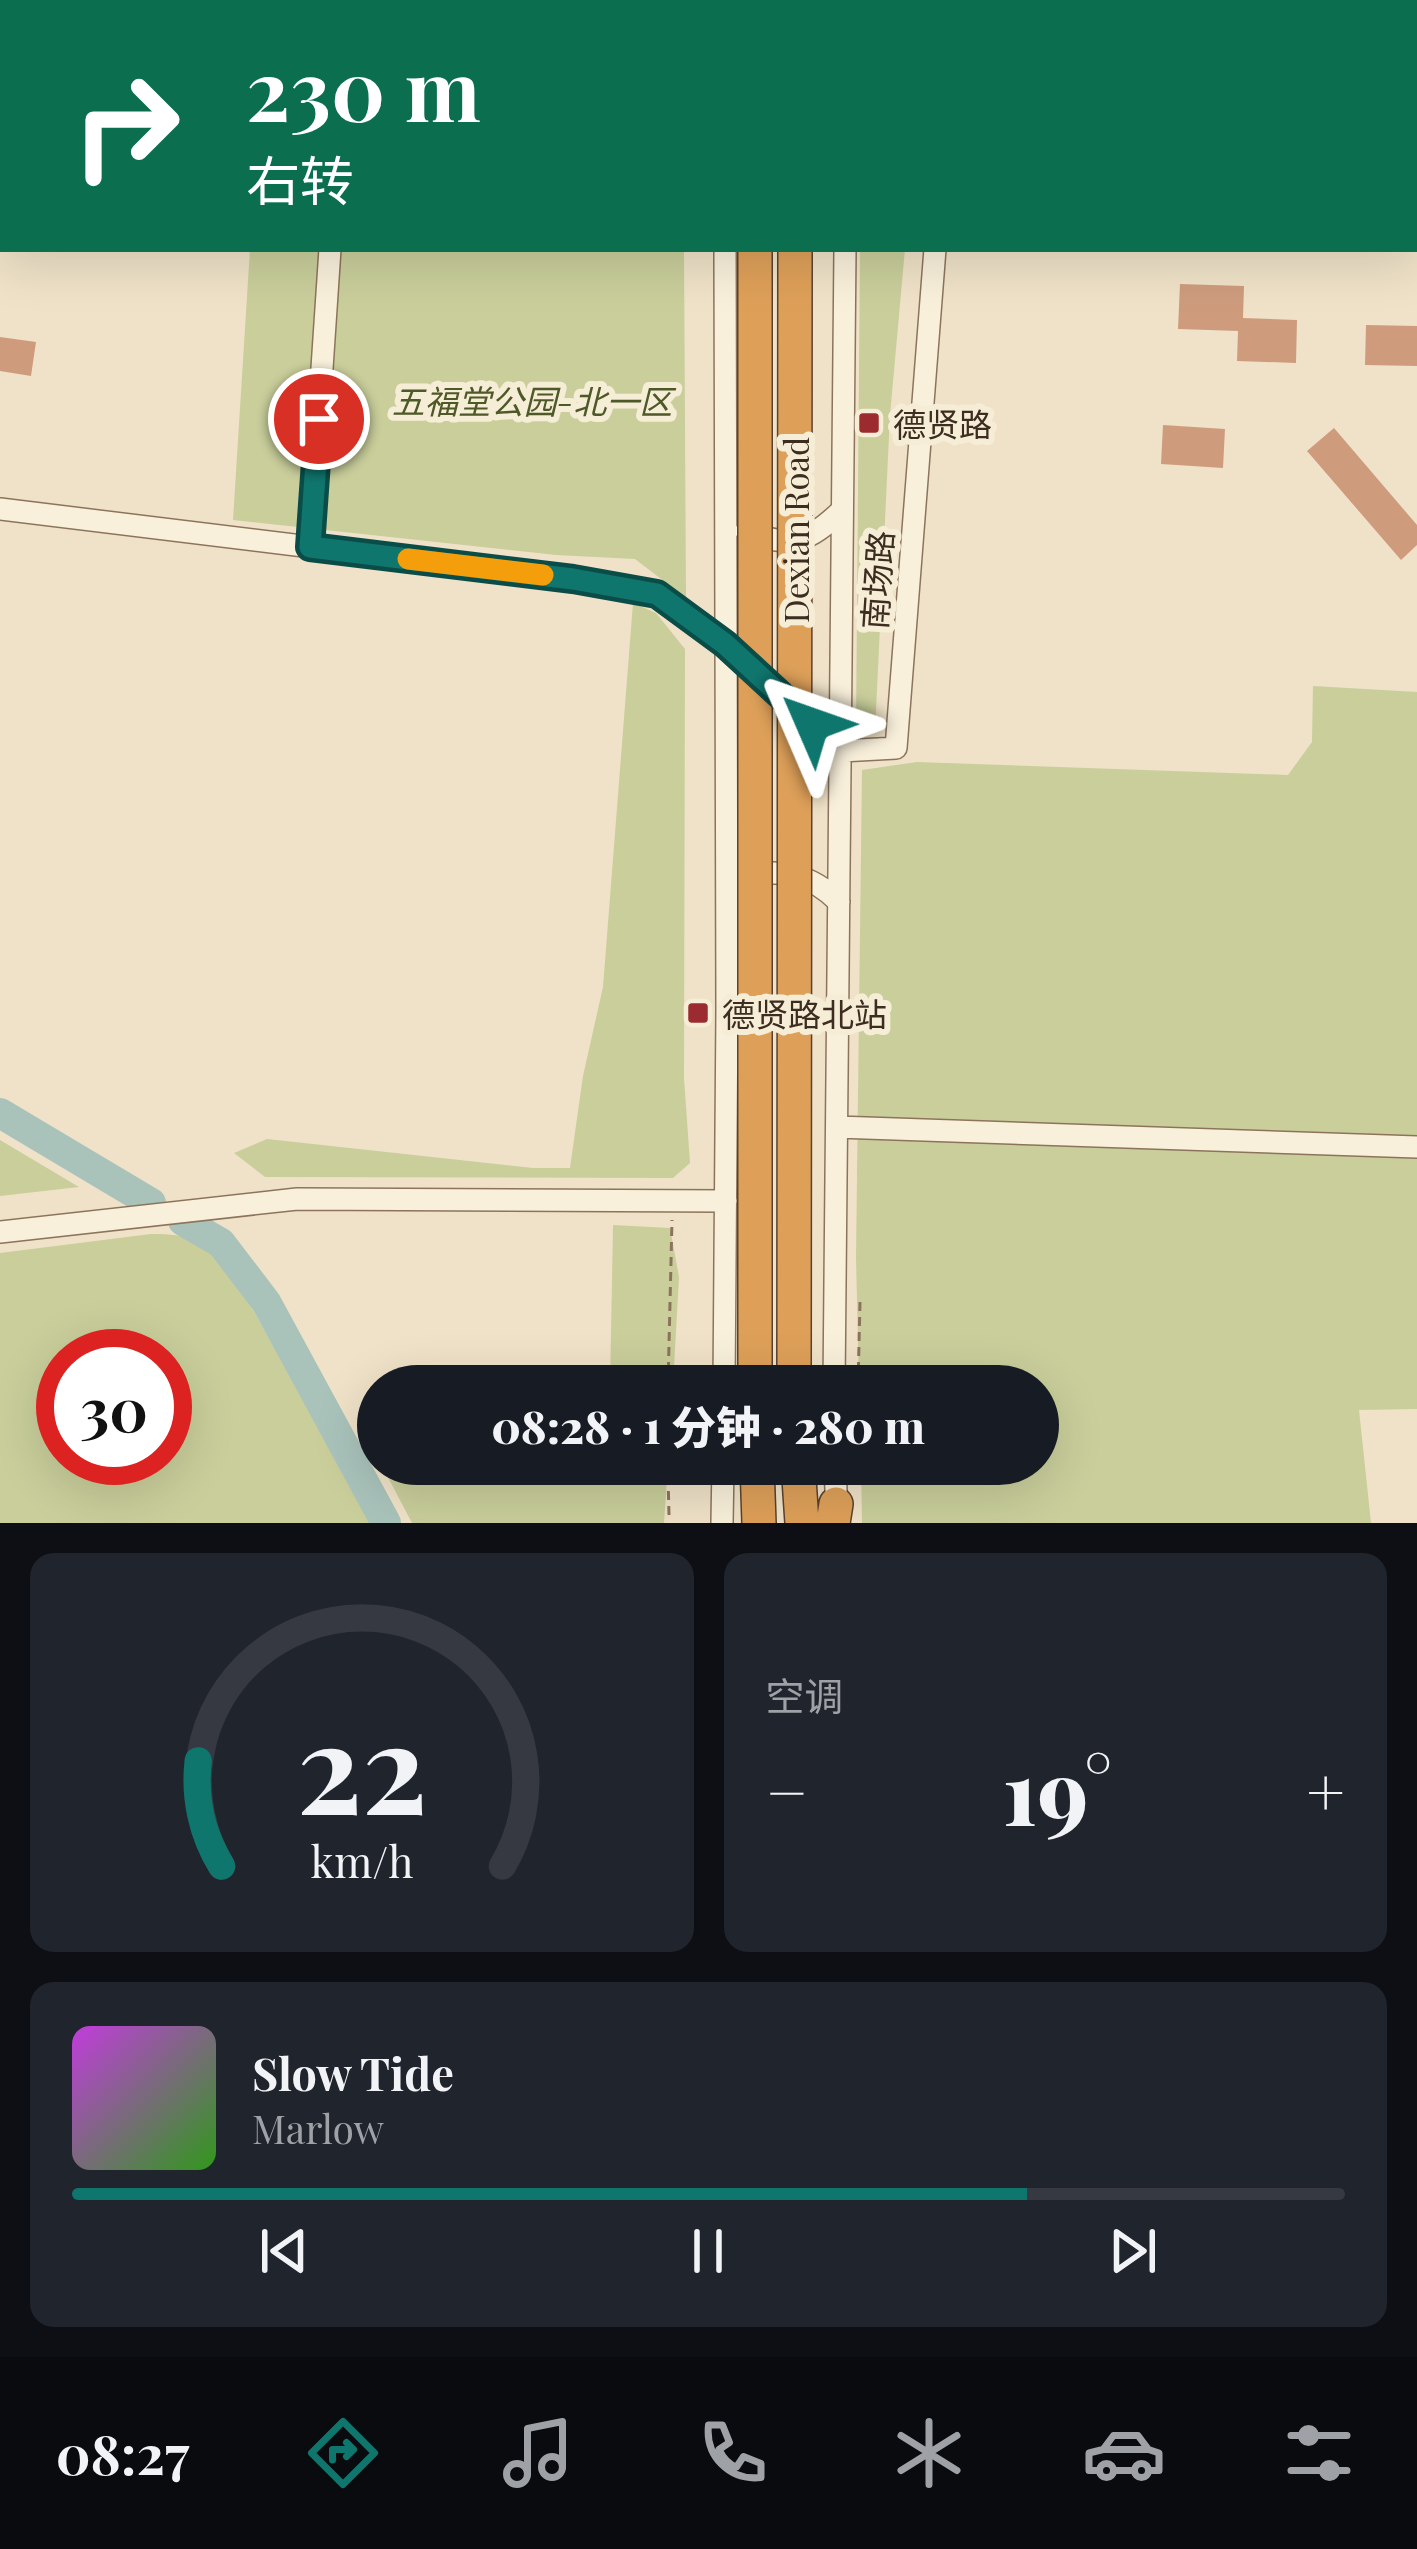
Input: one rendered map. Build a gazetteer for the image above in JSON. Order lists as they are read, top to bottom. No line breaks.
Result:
{"streets":{"highway":["Dexian Road"],"street":["南场路"]},"parks":["五福堂公园-北一区"],"places":{"transit":["德贤路","德贤路北站"]},"page":{"turn":["230 m","右转"],"limit":"30","trip":"08:28 · 1 分钟 · 280 m","tile":"空调","heat":["−","19°","+"],"song":["Slow Tide","Marlow"],"tabs":"08:27","gauge":["22","km/h"]}}
